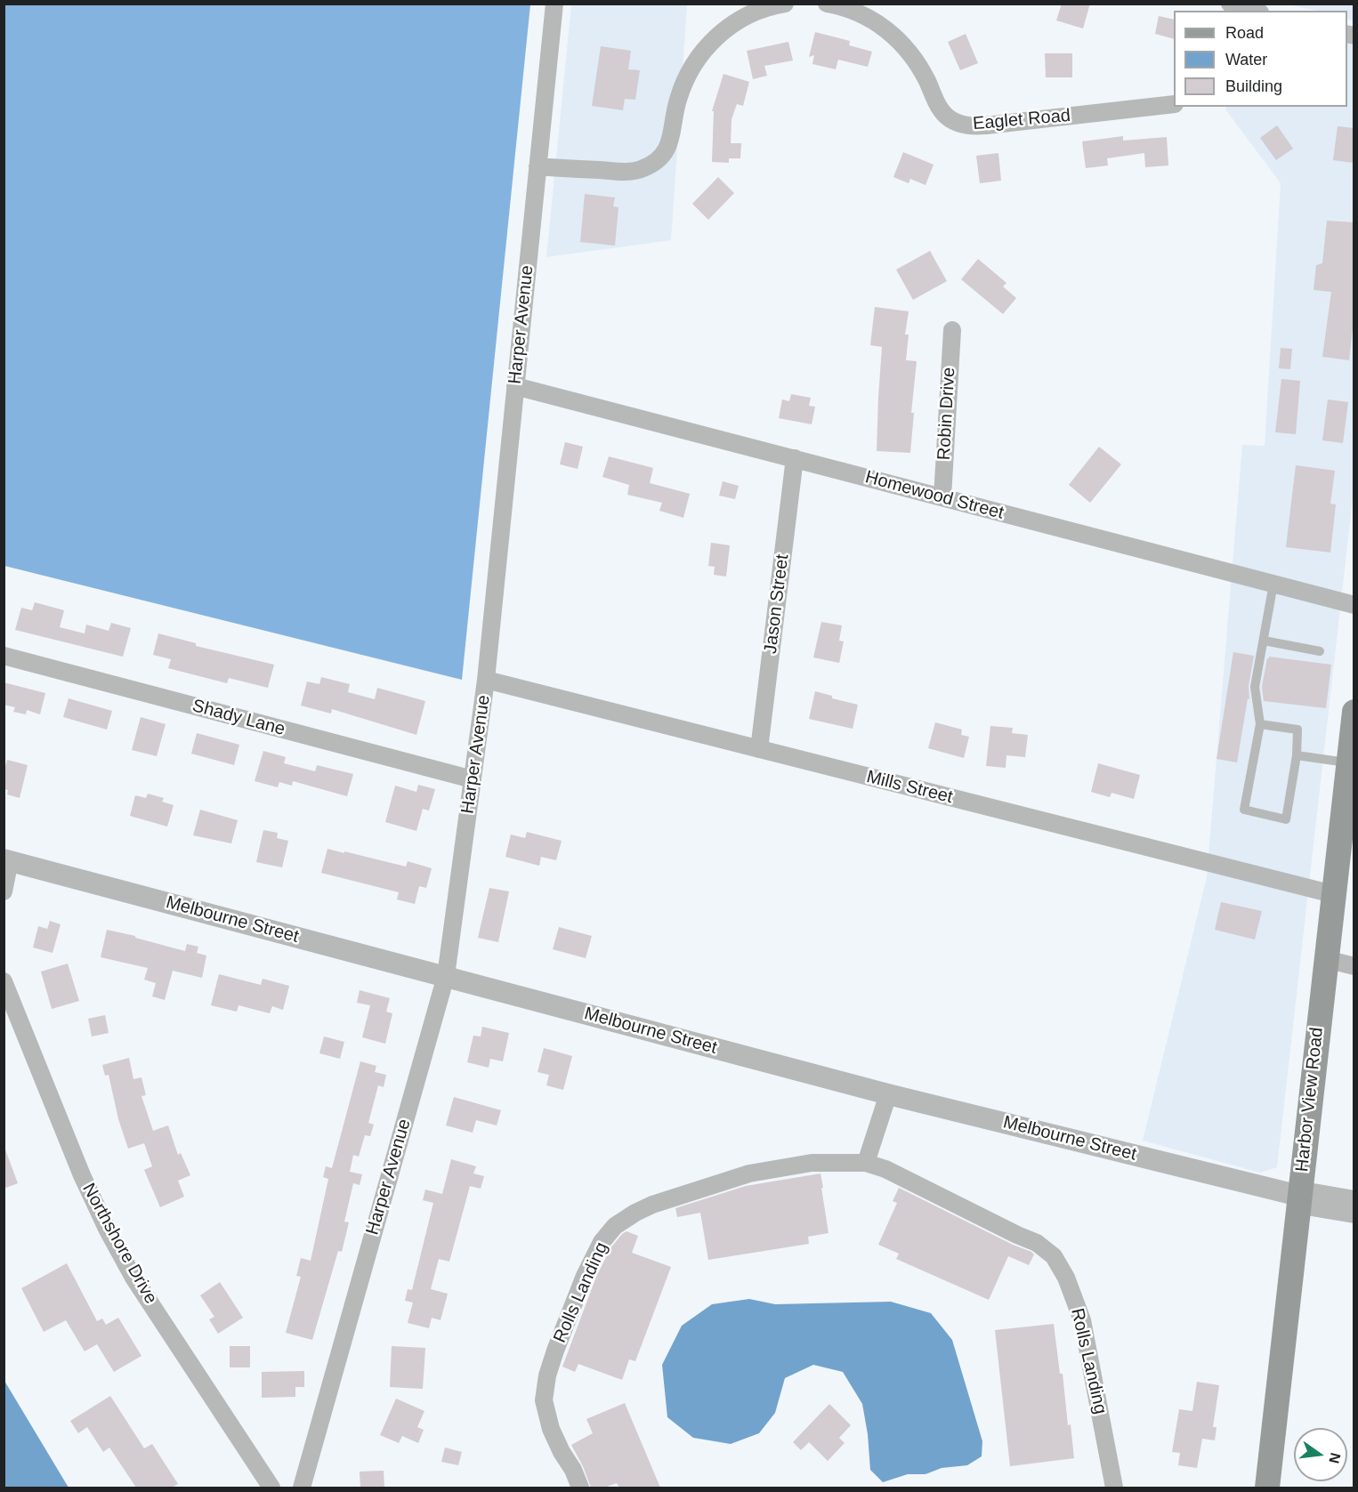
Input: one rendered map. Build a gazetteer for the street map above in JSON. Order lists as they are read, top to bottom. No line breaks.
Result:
{"streets":{"main road":["Harbor View Road"],"street":["Eaglet Road","Harper Avenue","Robin Drive","Homewood Street","Jason Street","Shady Lane","Mills Street","Melbourne Street","Northshore Drive","Rolls Landing"]},"crossings":[["Harper Avenue","Homewood Street"],["Harper Avenue","Shady Lane"],["Harper Avenue","Mills Street"],["Harper Avenue","Melbourne Street"],["Robin Drive","Homewood Street"],["Homewood Street","Jason Street"],["Jason Street","Mills Street"],["Mills Street","Harbor View Road"],["Melbourne Street","Harbor View Road"]],"legend":["Road","Water","Building"],"north":"right"}
